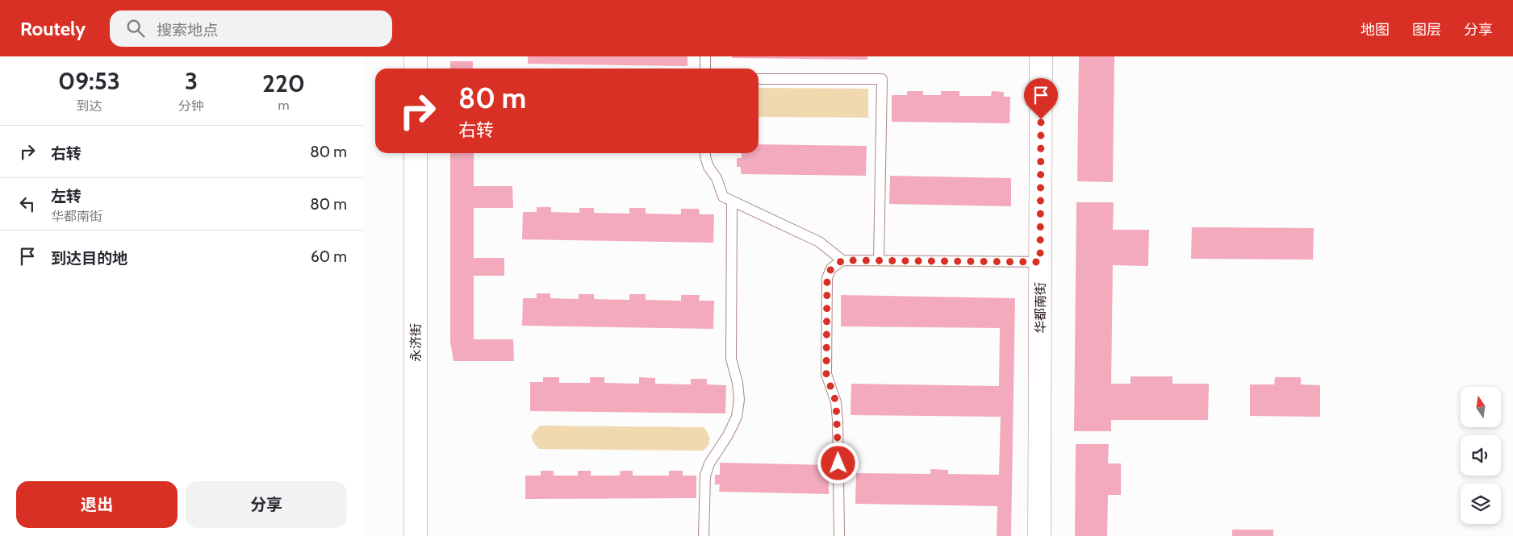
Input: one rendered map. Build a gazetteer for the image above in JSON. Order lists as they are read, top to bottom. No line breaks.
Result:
{"streets":{"street":["华都南街","永济街"]},"north":"top","page":{"header":"Routely","search":"搜索地点","nav":["地图","图层","分享"],"eta":["09:53","到达","3","分钟","220","m"],"turn":["80 m","右转"],"list":[{"name":"右转","value":"80 m"},{"name":"左转","note":"华都南街","value":"80 m"},{"name":"到达目的地","value":"60 m"}],"buttons":["退出","分享"]}}
